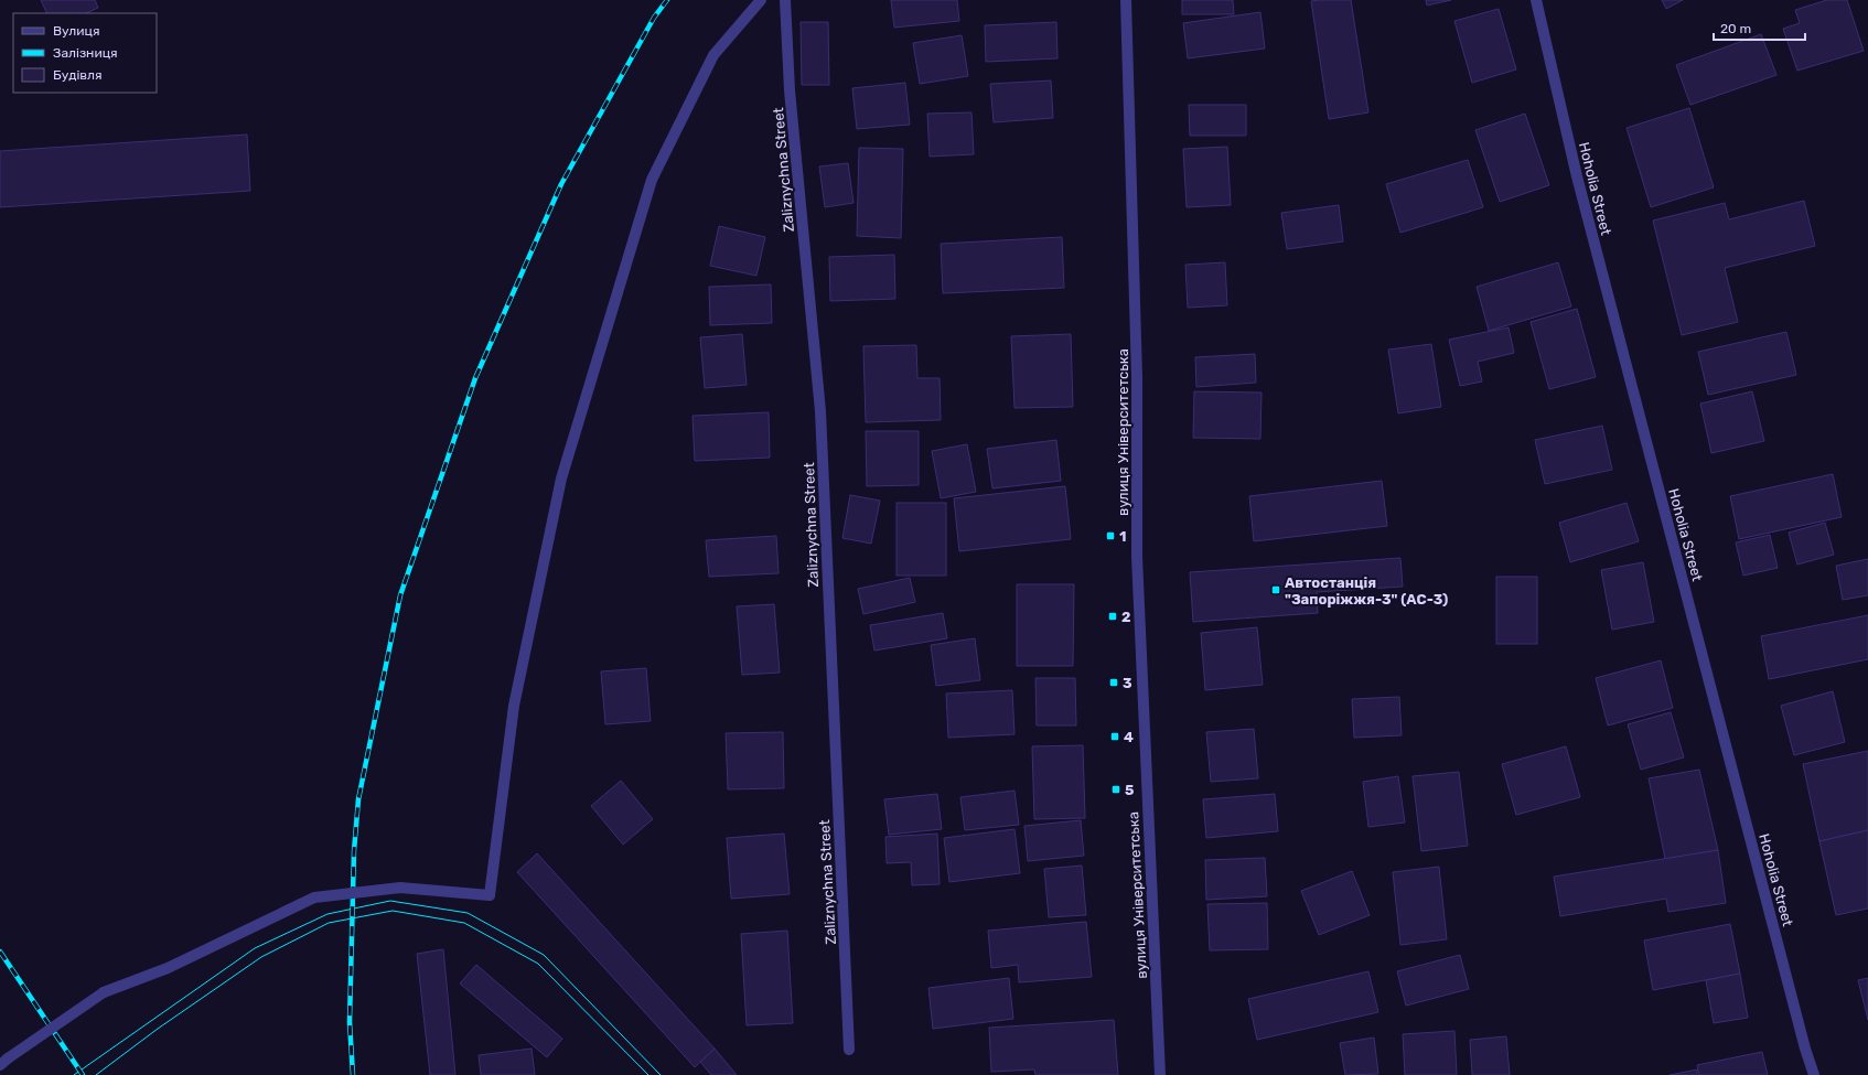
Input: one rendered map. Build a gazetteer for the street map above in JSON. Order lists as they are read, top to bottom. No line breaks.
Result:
{"streets":{"street":["Zaliznychna Street","Hoholia Street","вулиця Університетська"]},"places":{"transit":["1","Автостанція \"Запоріжжя-3\" (АС-3)","2","3","4","5"]},"legend":["Вулиця","Залізниця","Будівля"],"scale_bar":"20 m"}
